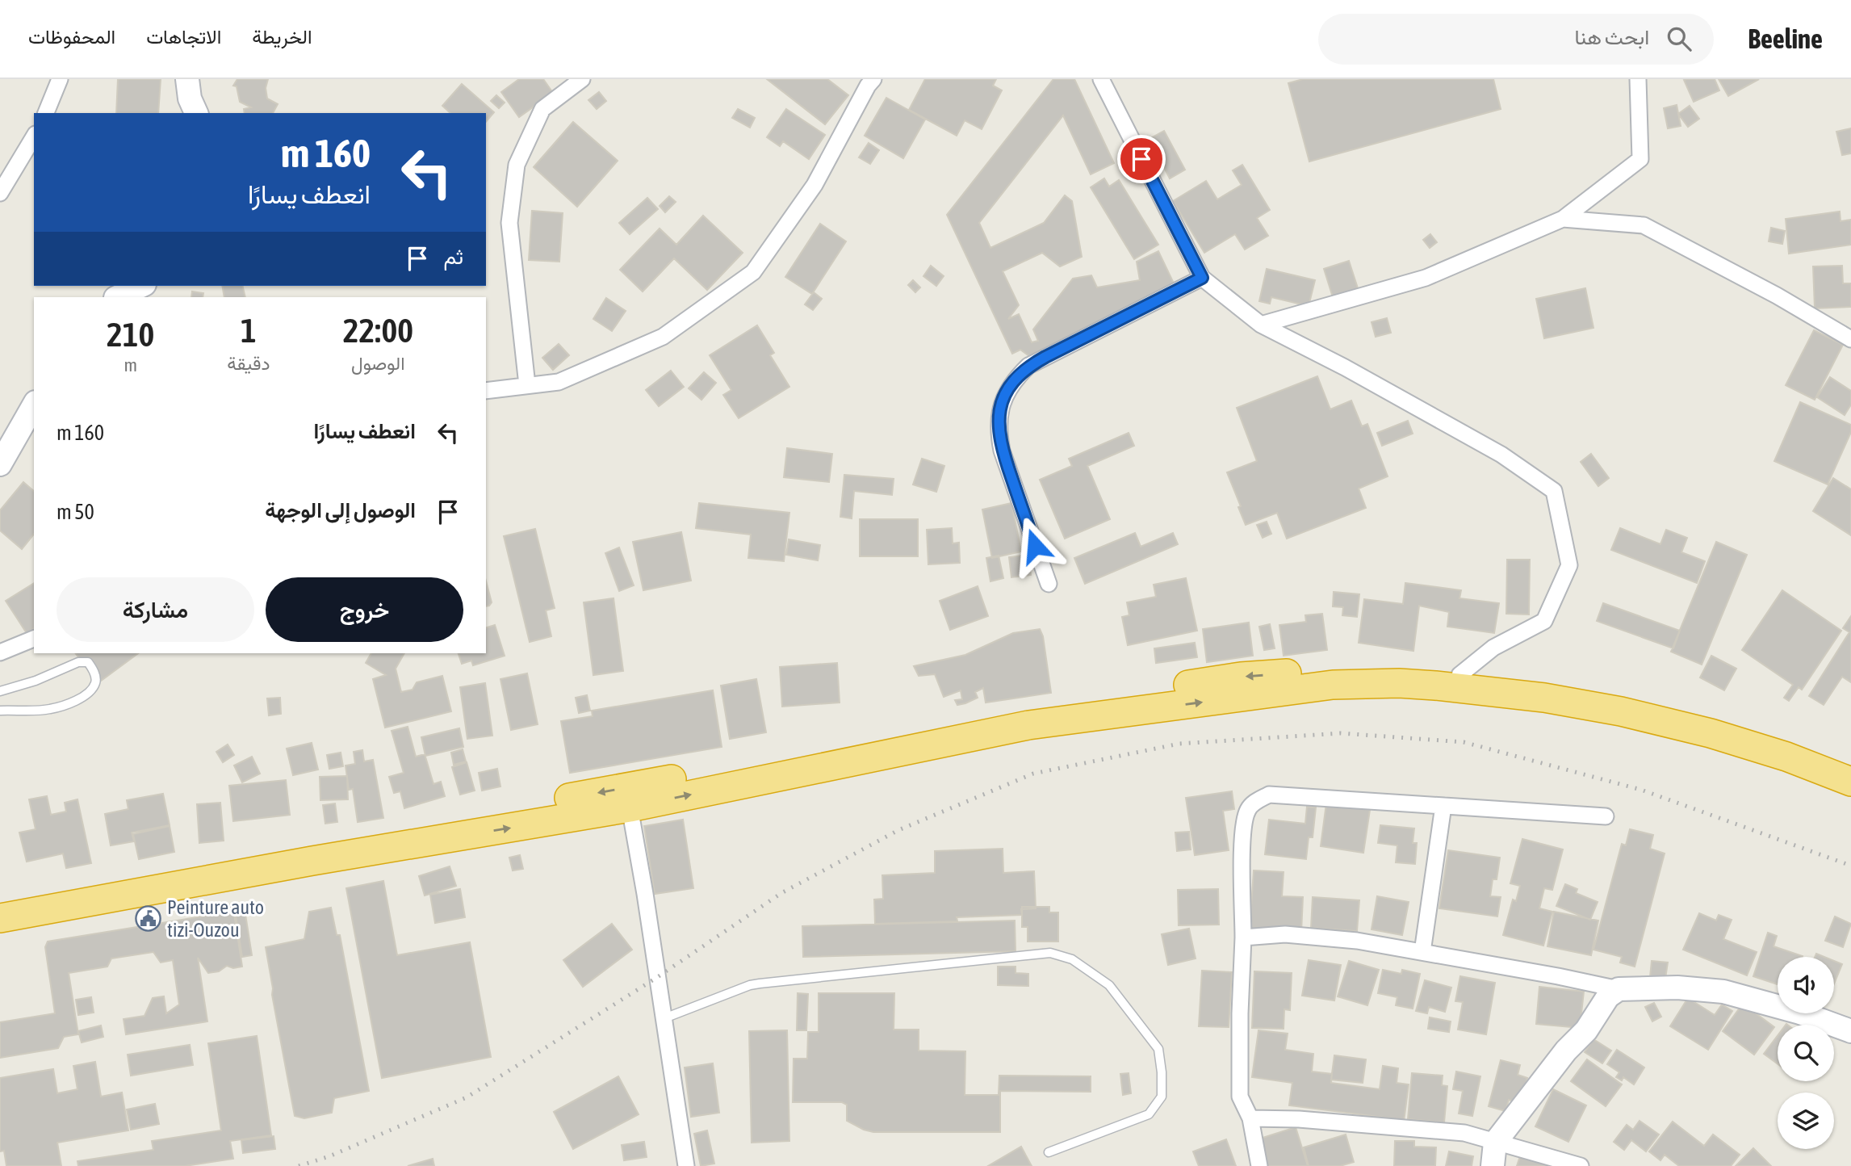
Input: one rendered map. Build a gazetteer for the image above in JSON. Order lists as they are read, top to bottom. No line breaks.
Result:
{"places":{"public building":["Peinture auto tizi-Ouzou"]},"page":{"header":"Beeline","search":"ابحث هنا","nav":["الخريطة","الاتجاهات","المحفوظات"],"turn":["160 m","انعطف يسارًا"],"then":"ثم","eta":["22:00","الوصول","1","دقيقة","210","m"],"list":[{"name":"انعطف يسارًا","value":"160 m"},{"name":"الوصول إلى الوجهة","value":"50 m"}],"buttons":["خروج","مشاركة"]}}
